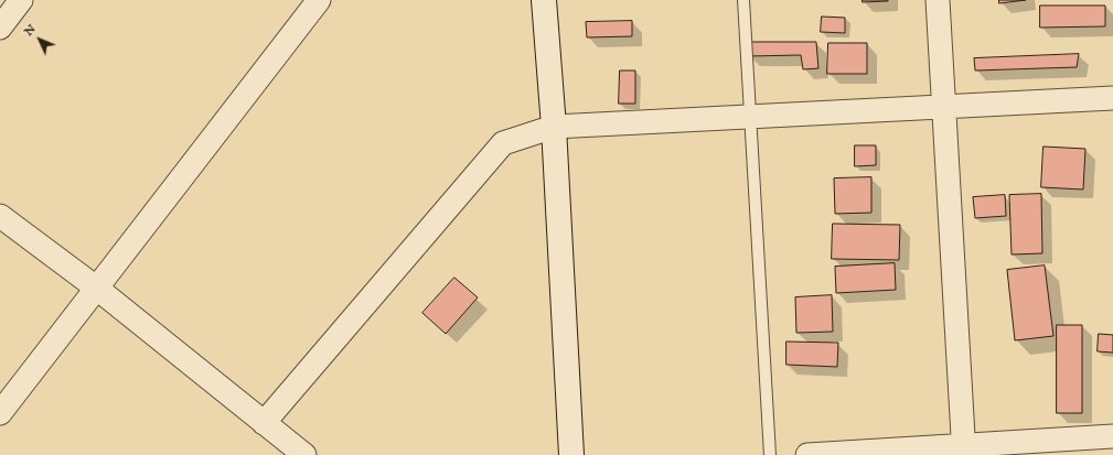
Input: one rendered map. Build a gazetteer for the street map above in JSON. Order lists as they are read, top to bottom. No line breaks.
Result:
{"north":"top left"}
